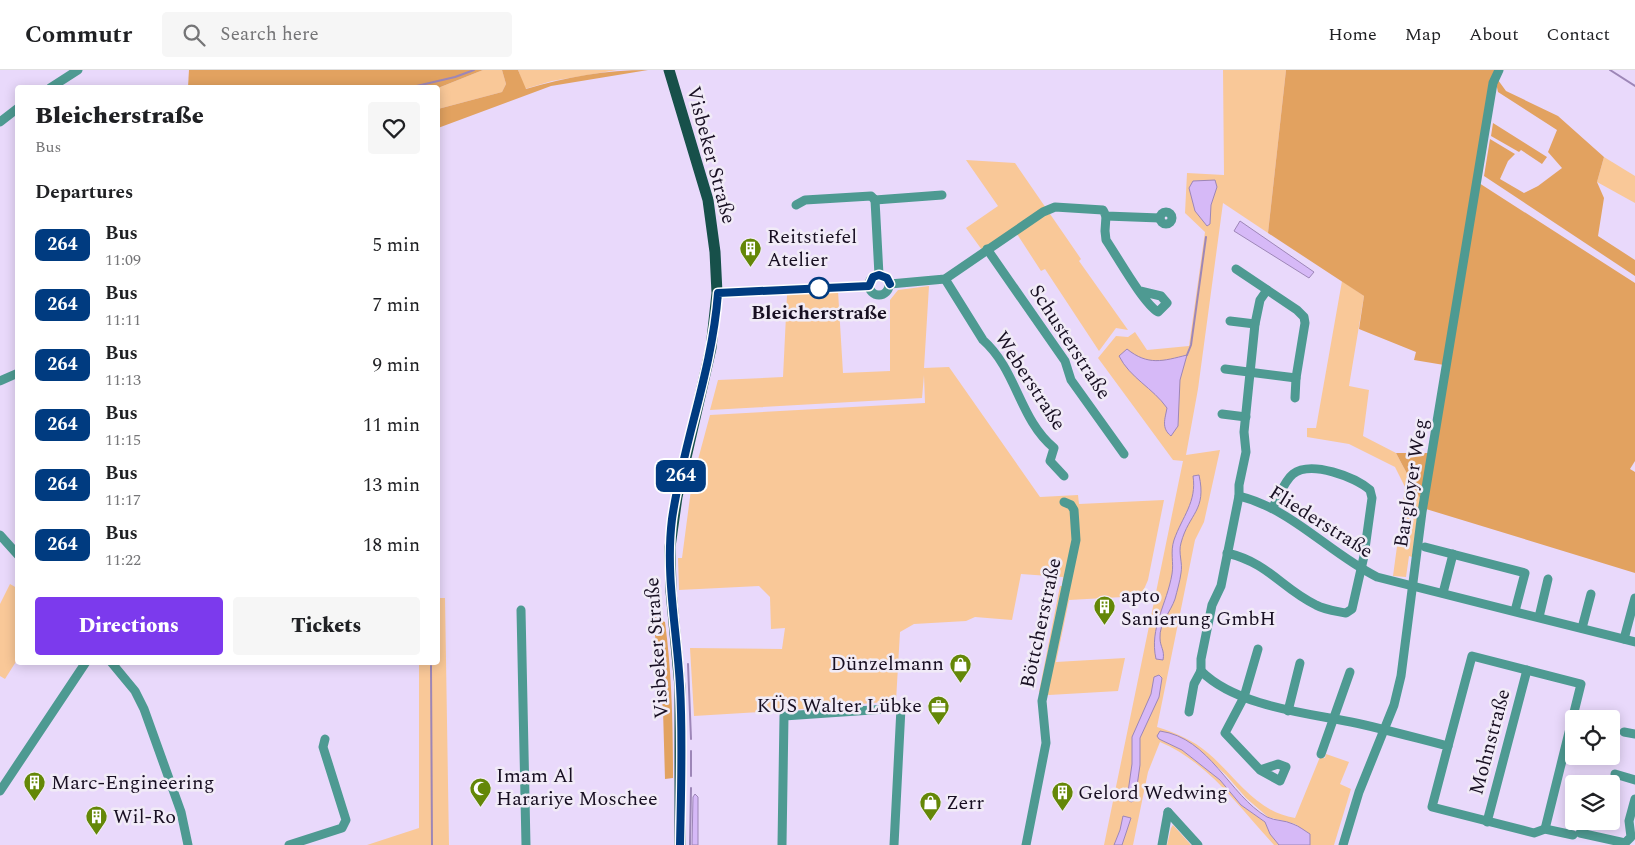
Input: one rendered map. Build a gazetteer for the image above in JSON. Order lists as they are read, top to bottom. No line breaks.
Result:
{"streets":{"main road":["Visbeker Straße"],"street":["Schusterstraße","Weberstraße","Bargloyer Weg","Fliederstraße","Böttcherstraße","Mohnstraße"]},"crossings":[["Bargloyer Weg","Fliederstraße"],["Bargloyer Weg","Mohnstraße"],["Fliederstraße","Mohnstraße"]],"places":{"building":["Reitstiefel Atelier","apto Sanierung GmbH","Marc-Engineering","Gelord Wedwing","Wil-Ro"],"other":["Bleicherstraße"],"shop":["Dünzelmann","Zerr"],"office":["KÜS Walter Lübke"],"mosque":["Imam Al Harariye Moschee"]},"lines":["bus line 264"],"page":{"header":"Commutr","search":"Search here","nav":["Home","Map","About","Contact"],"on_map":"264","heading":[["Bleicherstraße","Bus"],"Departures"],"list":[{"mark":"264","name":"Bus","note":"11:09","value":"5 min"},{"mark":"264","name":"Bus","note":"11:11","value":"7 min"},{"mark":"264","name":"Bus","note":"11:13","value":"9 min"},{"mark":"264","name":"Bus","note":"11:15","value":"11 min"},{"mark":"264","name":"Bus","note":"11:17","value":"13 min"},{"mark":"264","name":"Bus","note":"11:22","value":"18 min"}],"buttons":["Directions","Tickets"]}}
